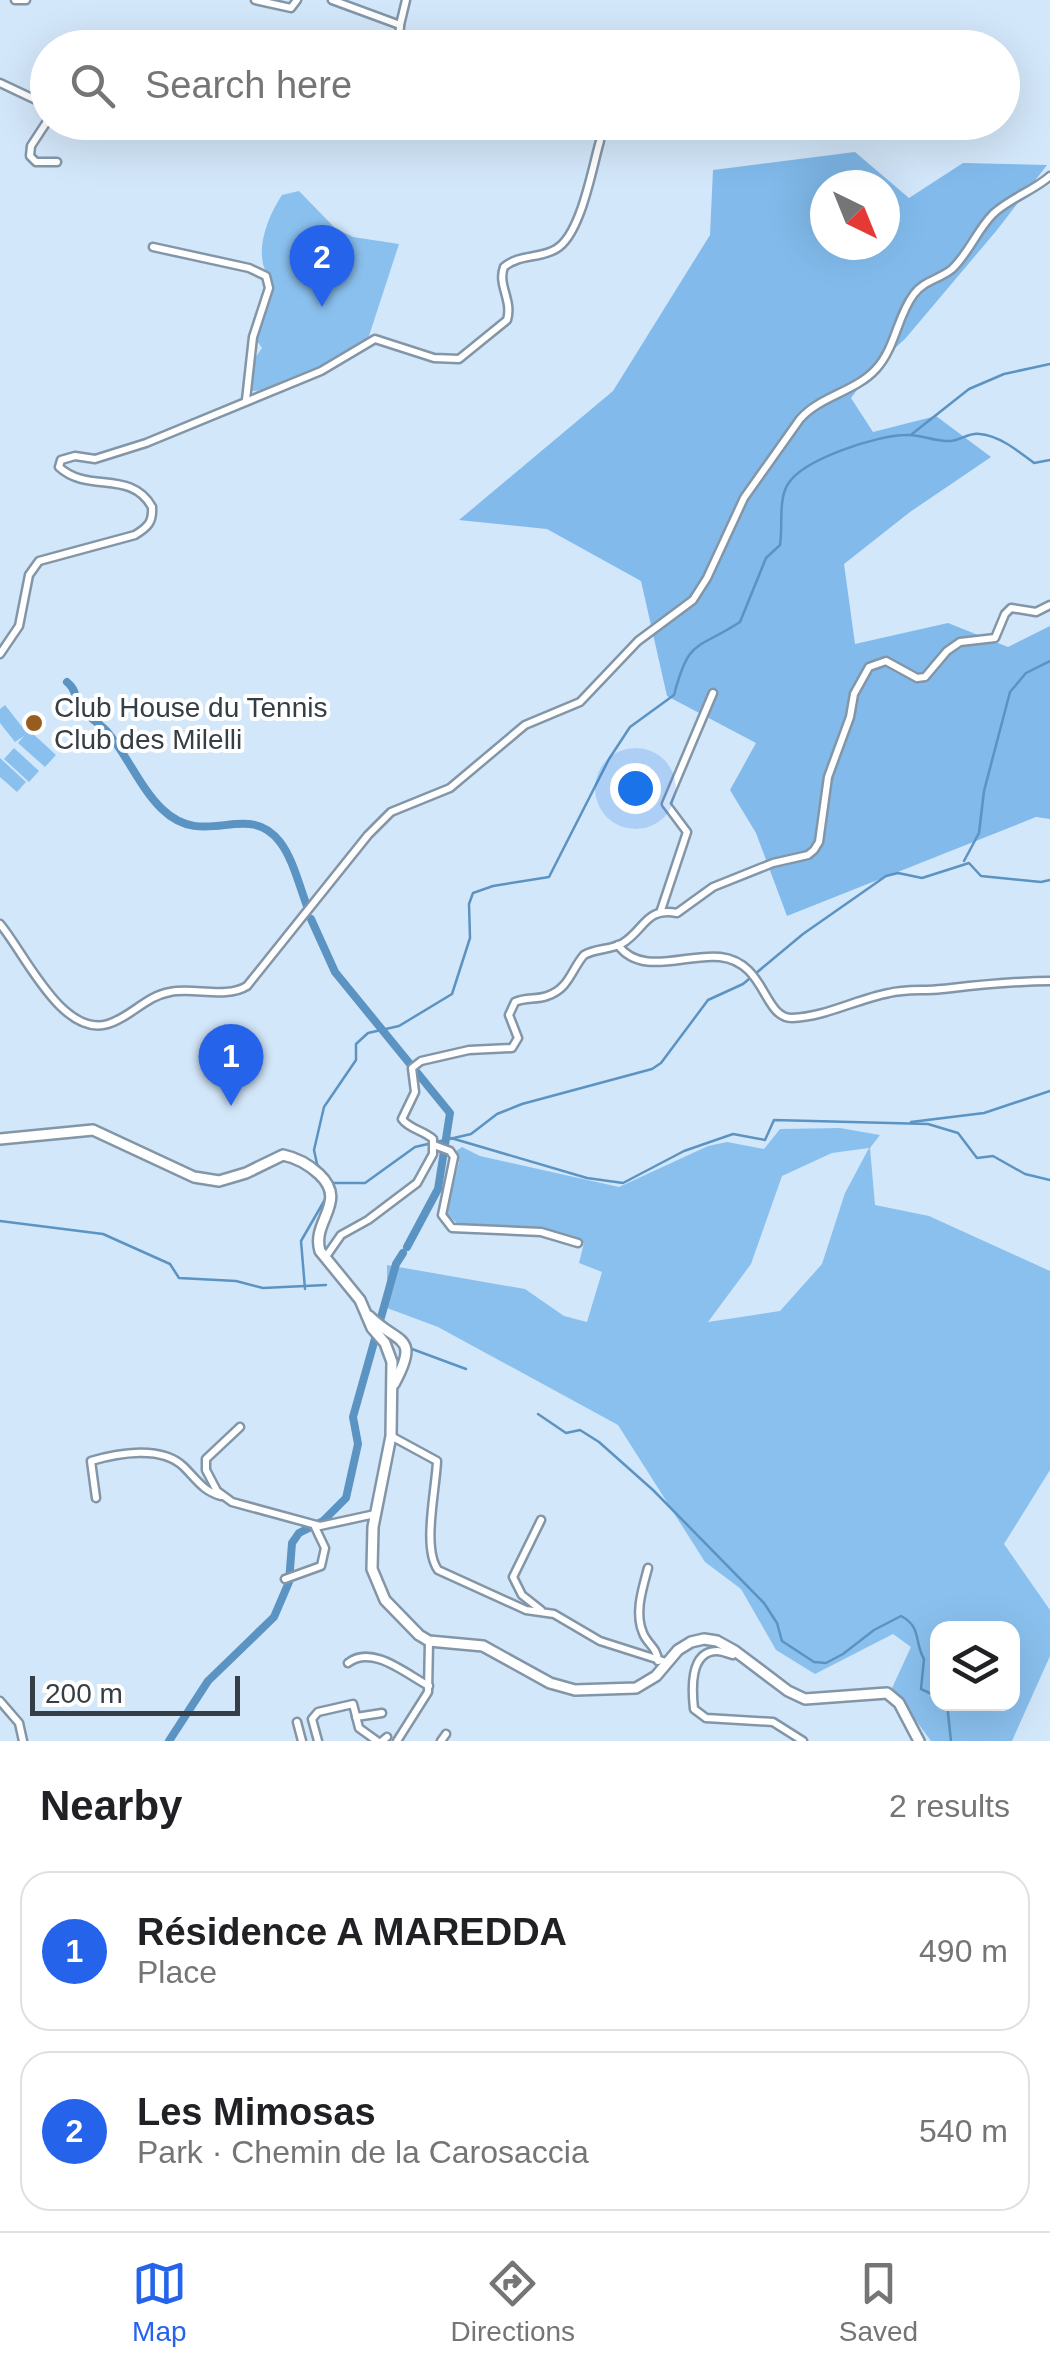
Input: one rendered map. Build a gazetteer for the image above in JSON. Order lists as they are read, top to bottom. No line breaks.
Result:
{"places":["Club House du Tennis Club des Milelli"],"scale_bar":"200 m","north":"bottom right","page":{"search":"Search here","pins":["2","1"],"scale":"200 m","heading":["Nearby","2 results"],"list":[{"mark":"1","name":"Résidence A MAREDDA","note":"Place","value":"490 m"},{"mark":"2","name":"Les Mimosas","note":"Park · Chemin de la Carosaccia","value":"540 m"}],"nav":["Map","Directions","Saved"]}}
